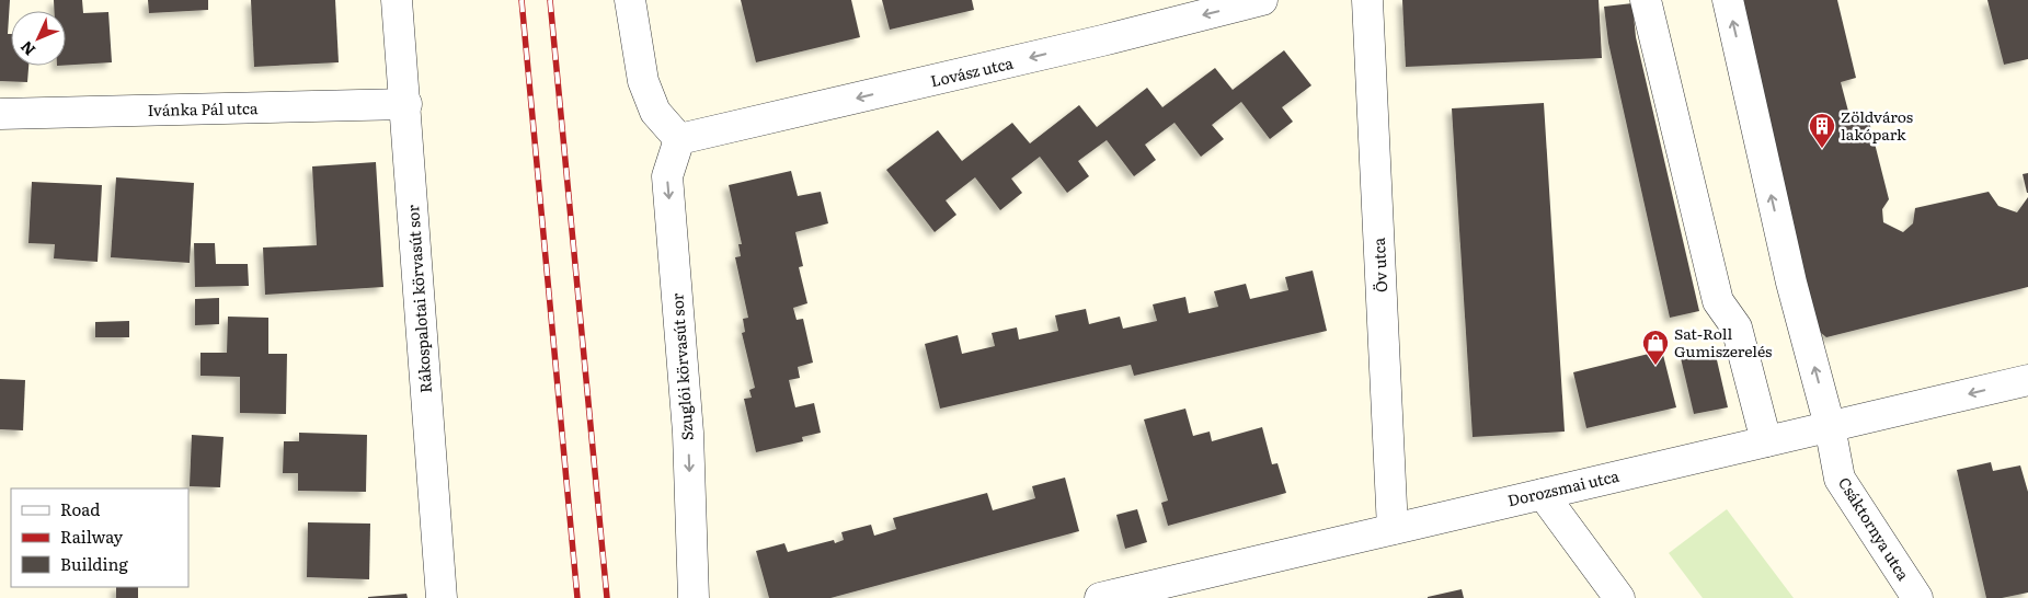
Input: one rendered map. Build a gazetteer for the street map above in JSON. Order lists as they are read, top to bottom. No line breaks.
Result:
{"streets":{"street":["Lovász utca","Ivánka Pál utca","Öv utca","Rákospalotai körvasút sor","Szuglói körvasút sor","Dorozsmai utca","Csáktornya utca"]},"crossings":[["Lovász utca","Szuglói körvasút sor"],["Ivánka Pál utca","Rákospalotai körvasút sor"],["Öv utca","Dorozsmai utca"],["Dorozsmai utca","Csáktornya utca"]],"one_way":["Lovász utca","Szuglói körvasút sor"],"places":{"building":["Zöldváros lakópark"],"shop":["Sat-Roll Gumiszerelés"]},"legend":["Road","Railway","Building"],"north":"bottom left"}
